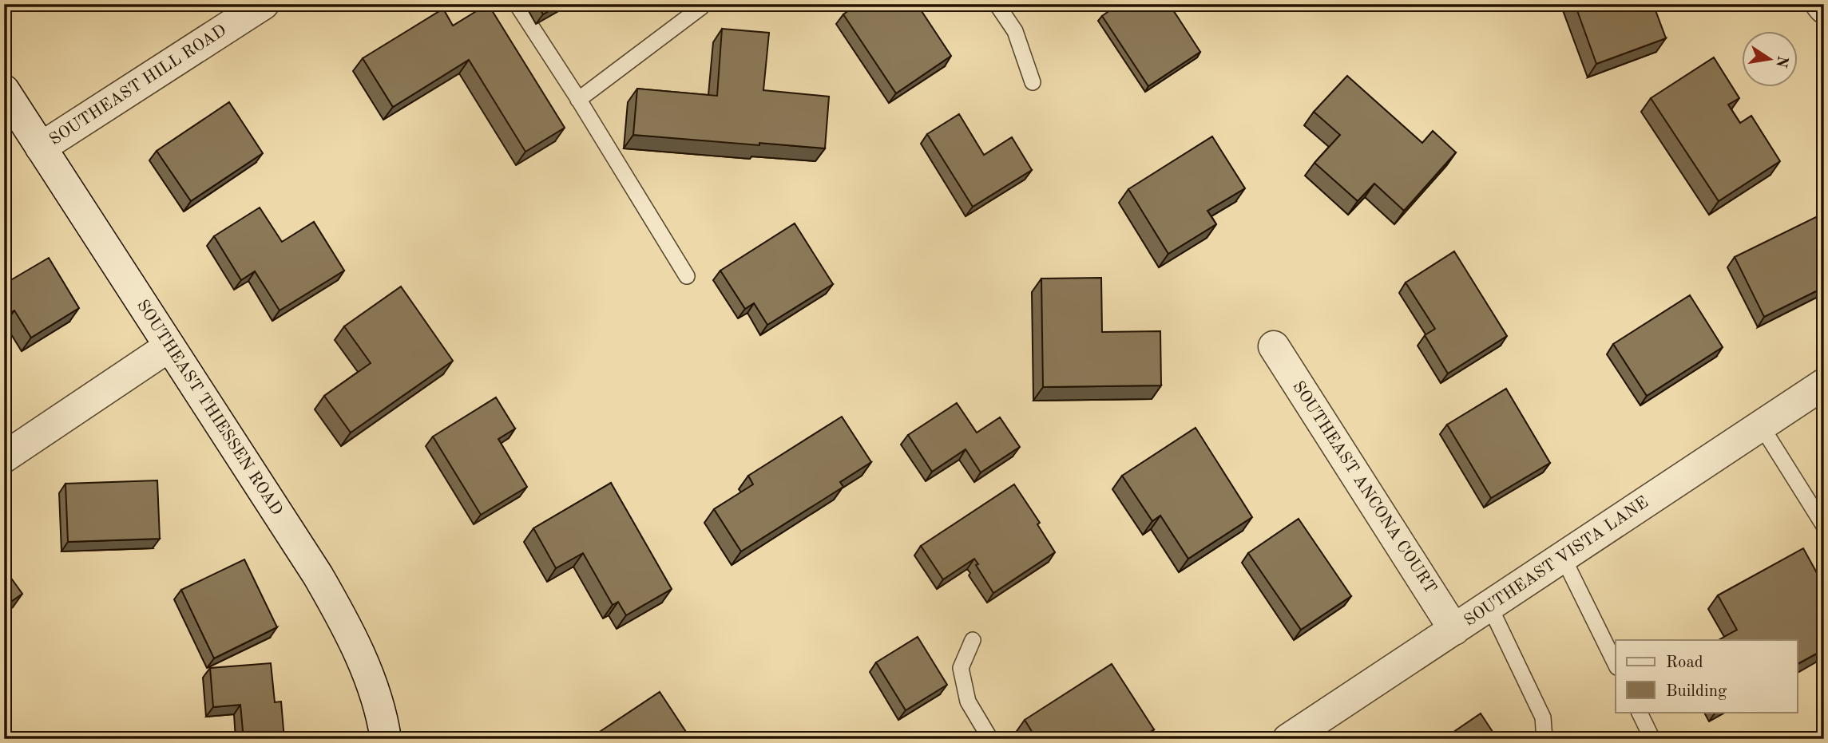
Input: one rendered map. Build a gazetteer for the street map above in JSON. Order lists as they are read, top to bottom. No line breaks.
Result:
{"streets":{"street":["SOUTHEAST HILL ROAD","SOUTHEAST THIESSEN ROAD","SOUTHEAST ANCONA COURT","SOUTHEAST VISTA LANE"]},"crossings":[["SOUTHEAST HILL ROAD","SOUTHEAST THIESSEN ROAD"],["SOUTHEAST ANCONA COURT","SOUTHEAST VISTA LANE"]],"legend":["Road","Building"],"north":"right"}
